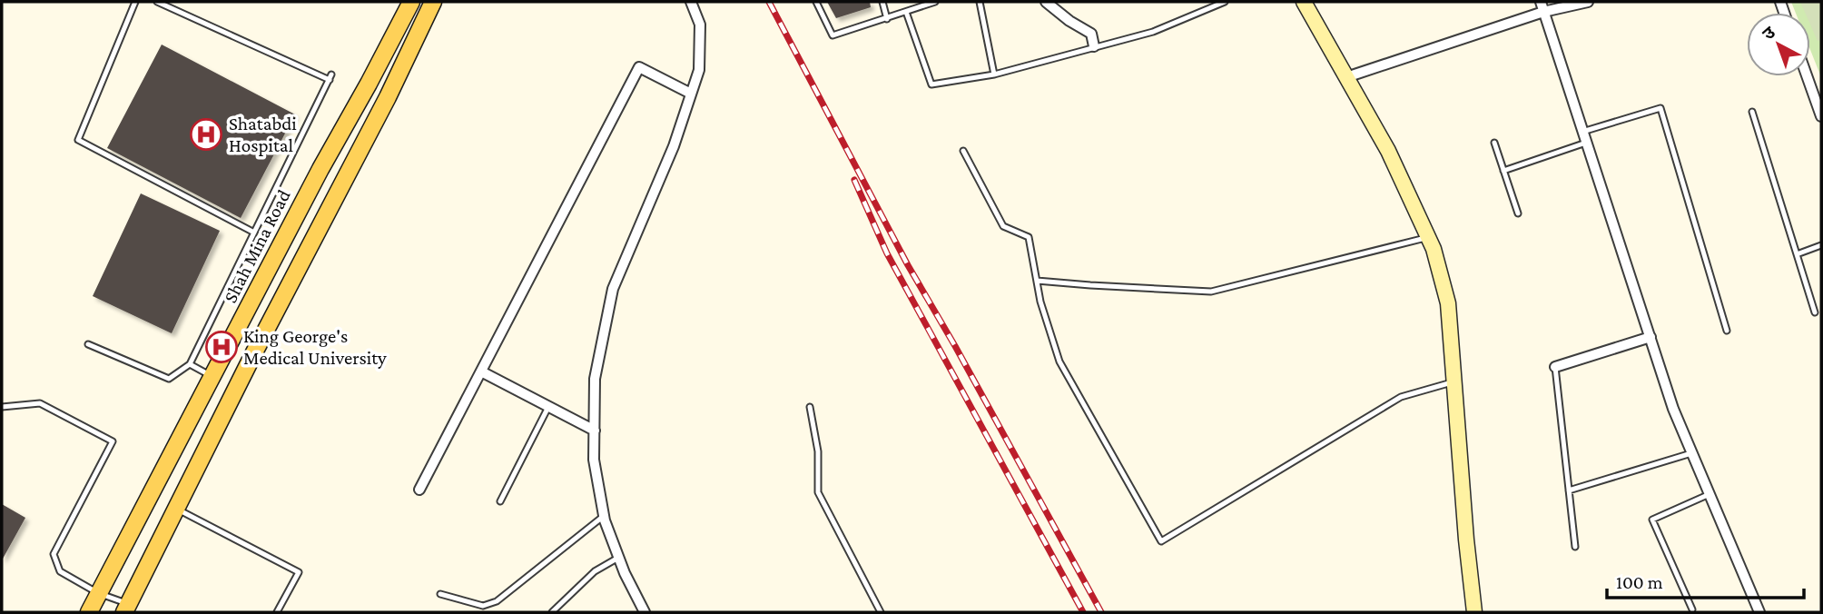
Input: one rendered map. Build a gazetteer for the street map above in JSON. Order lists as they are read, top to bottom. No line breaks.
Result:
{"streets":{"main road":["Shah Mina Road"]},"places":{"hospital":["Shatabdi Hospital","King George's Medical University"]},"scale_bar":"100 m","north":"top left"}
